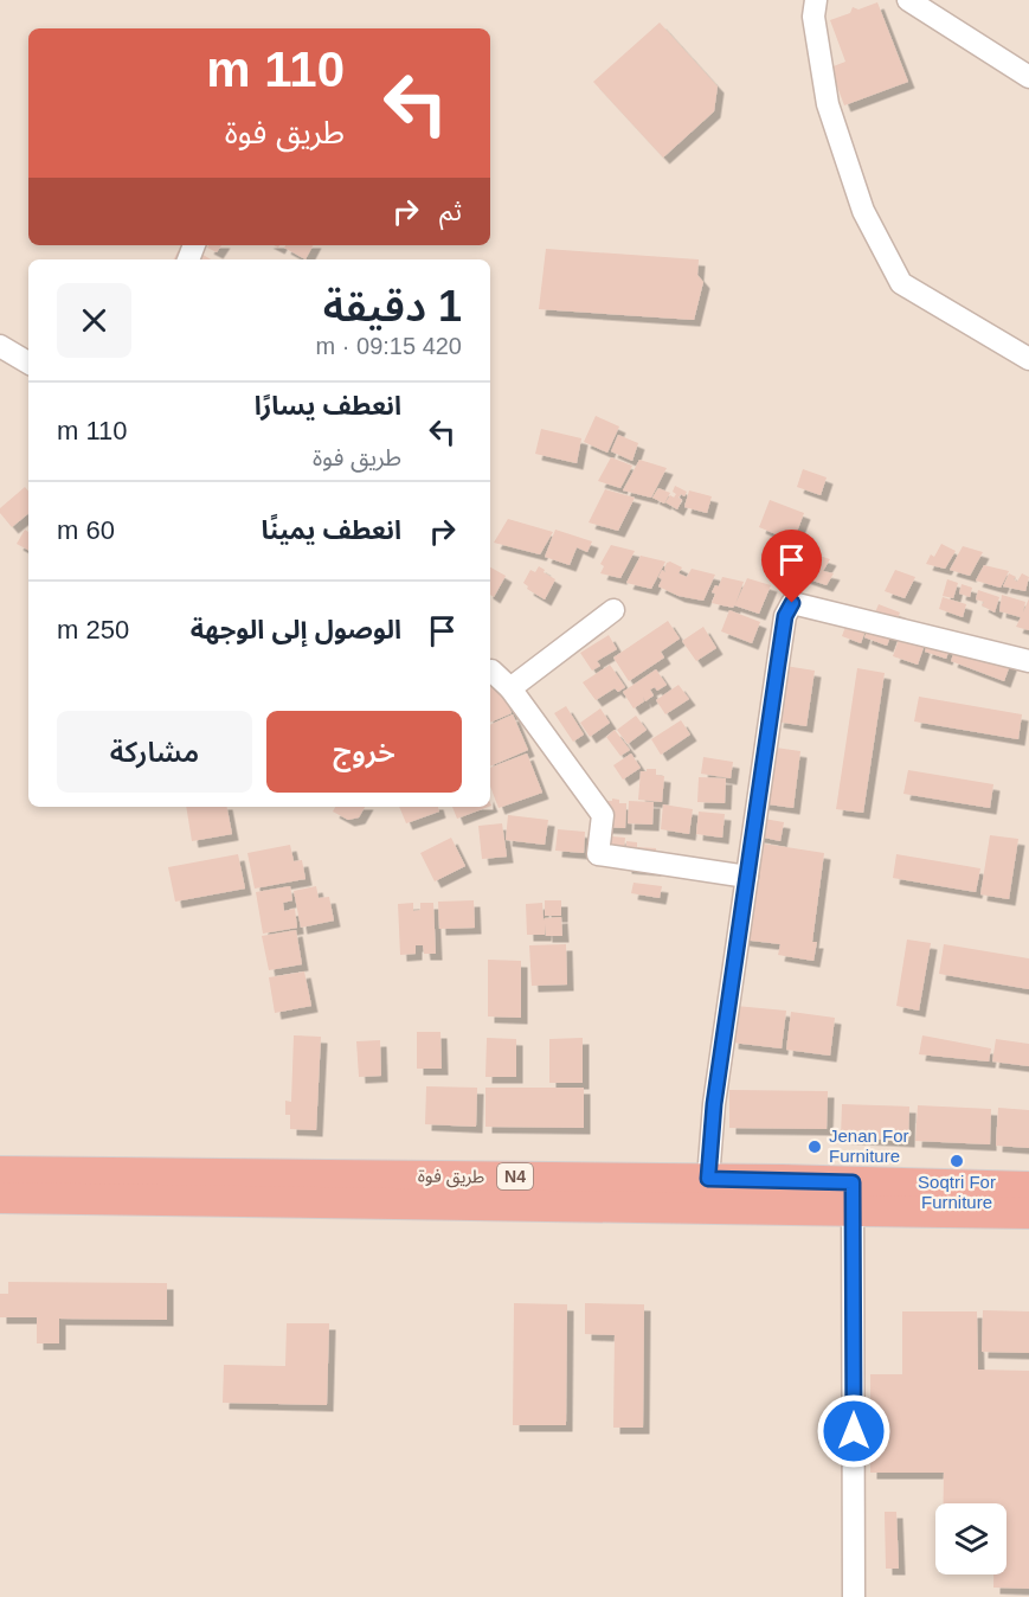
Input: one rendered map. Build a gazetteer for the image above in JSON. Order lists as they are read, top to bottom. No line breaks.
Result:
{"streets":{"highway":["طريق فوة","N4"]},"places":["Jenan For Furniture","Soqtri For Furniture"],"page":{"turn":["110 m","طريق فوة"],"then":"ثم","heading":["1 دقيقة","420 m · 09:15"],"list":[{"name":"انعطف يسارًا","note":"طريق فوة","value":"110 m"},{"name":"انعطف يمينًا","value":"60 m"},{"name":"الوصول إلى الوجهة","value":"250 m"}],"buttons":["خروج","مشاركة"]}}
